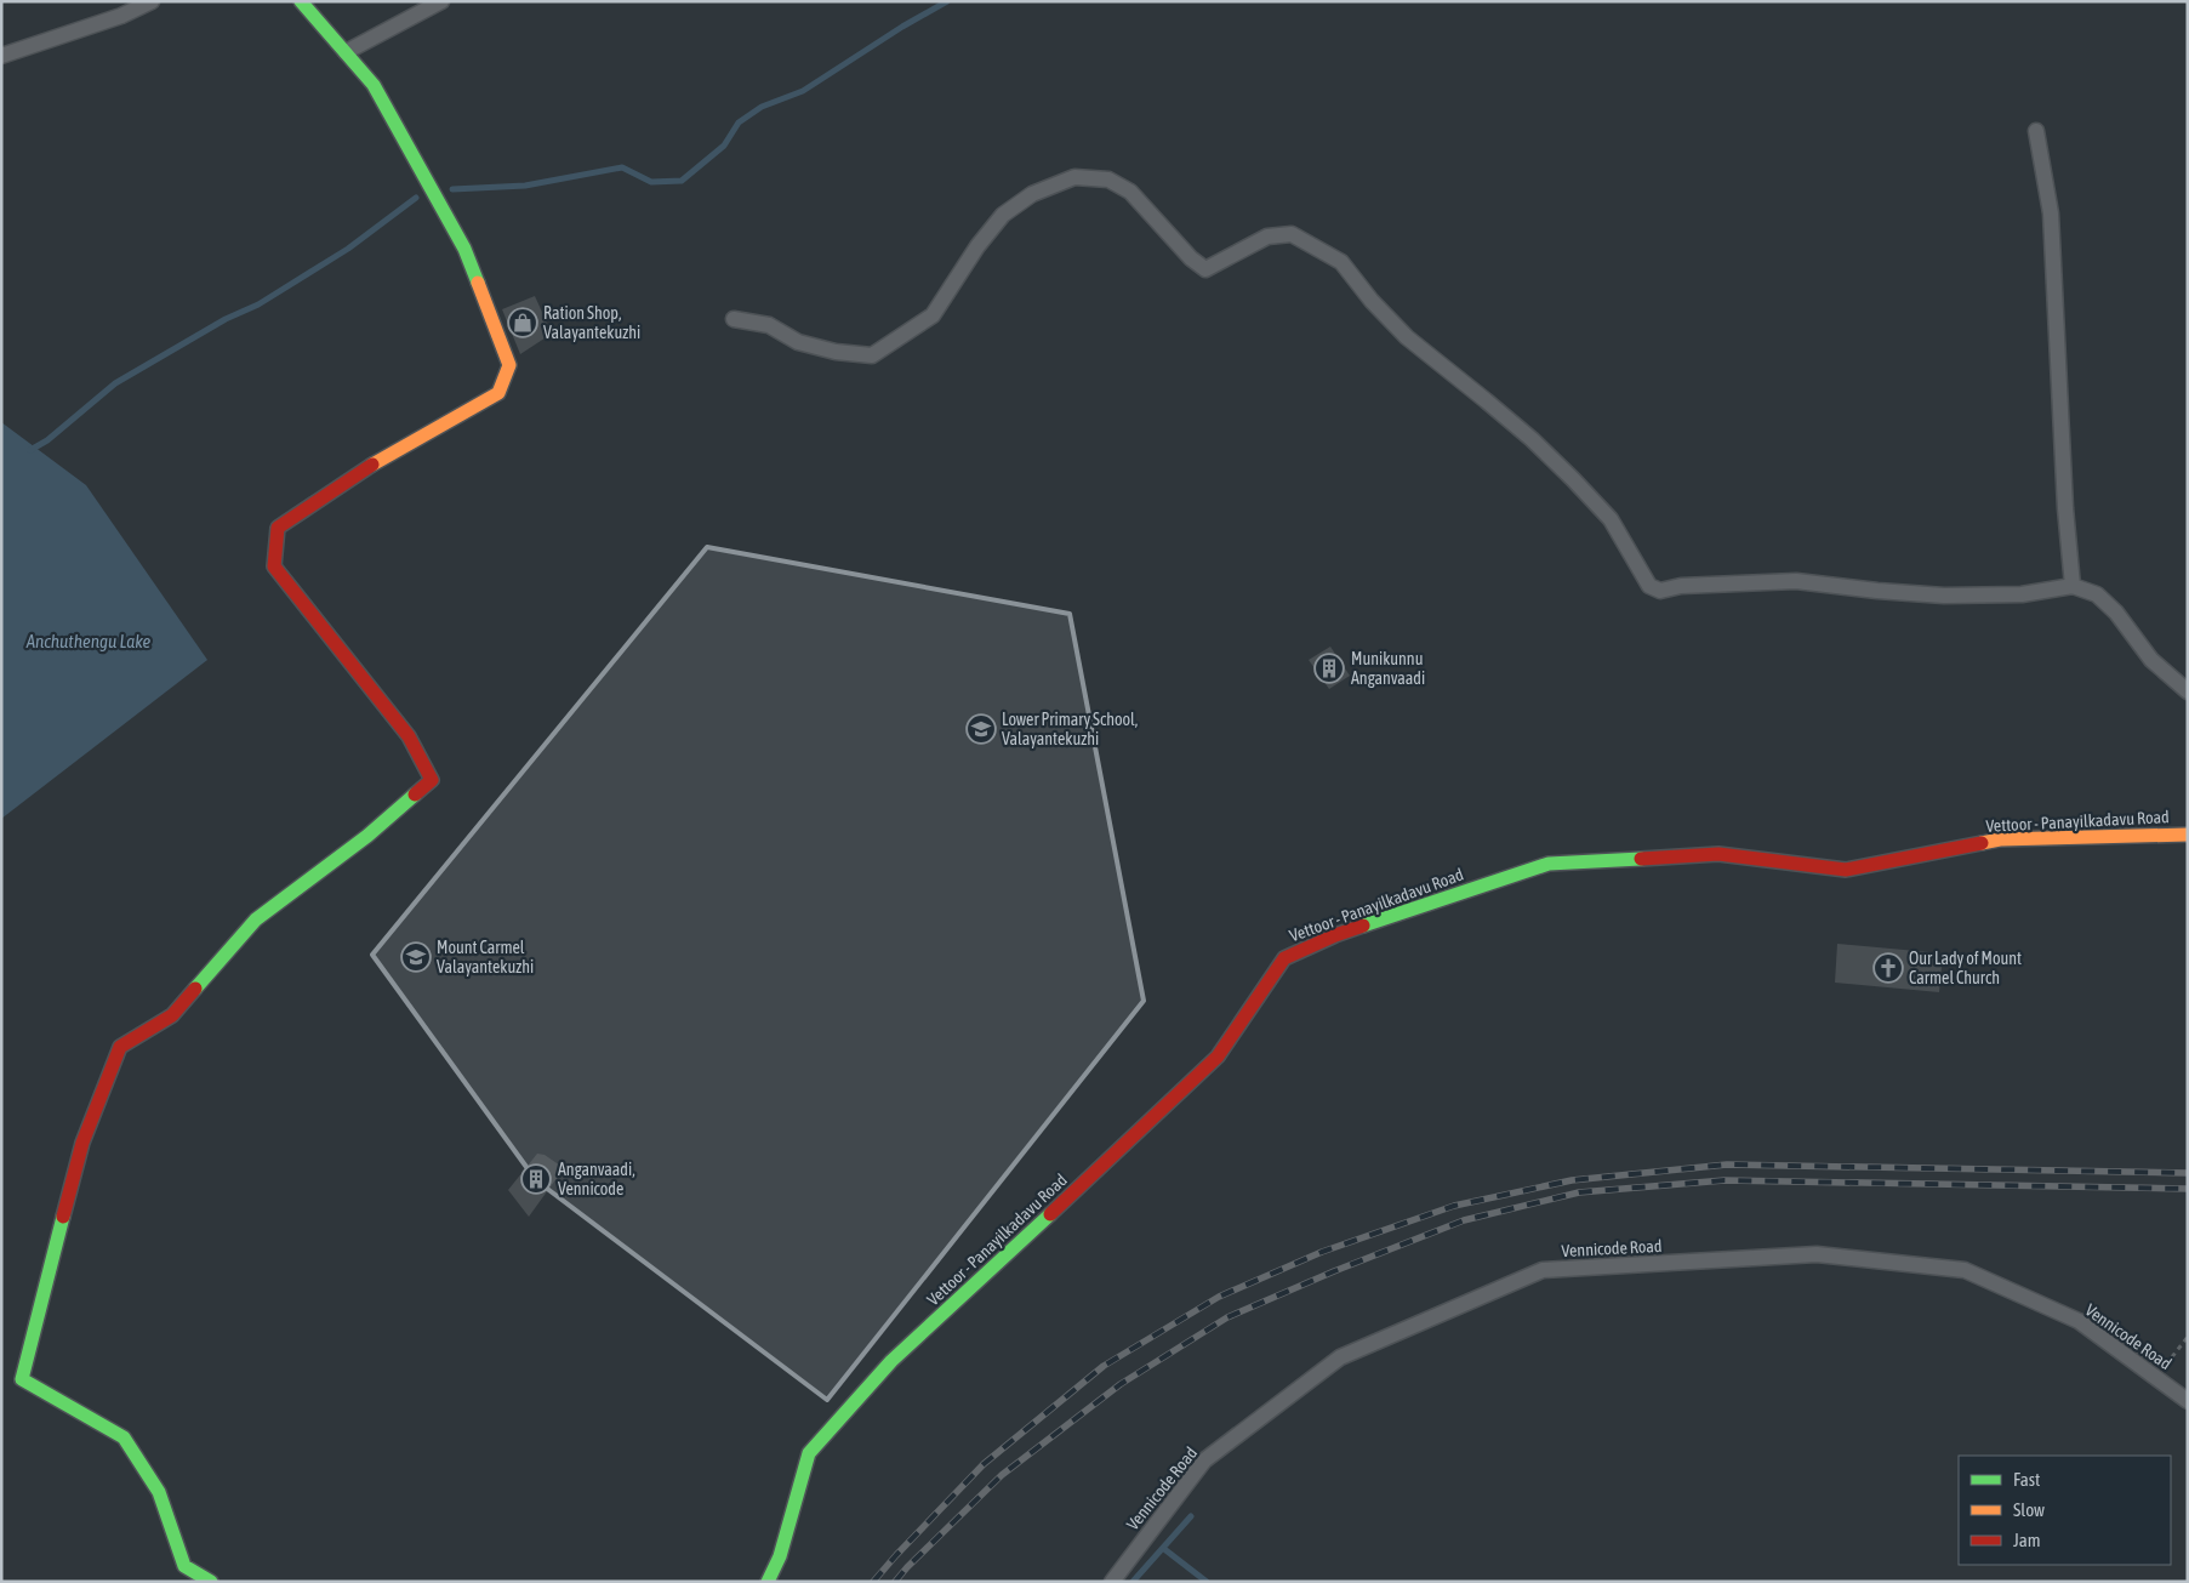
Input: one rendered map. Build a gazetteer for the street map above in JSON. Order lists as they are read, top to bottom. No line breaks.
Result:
{"streets":{"street":["Vettoor - Panayilkadavu Road","Vennicode Road"]},"water":["Anchuthengu Lake"],"places":{"shop":["Ration Shop, Valayantekuzhi"],"building":["Munikunnu Anganvaadi","Anganvaadi, Vennicode"],"school or university":["Lower Primary School, Valayantekuzhi","Mount Carmel Valayantekuzhi"],"church":["Our Lady of Mount Carmel Church"]},"legend":["Fast","Slow","Jam"]}
